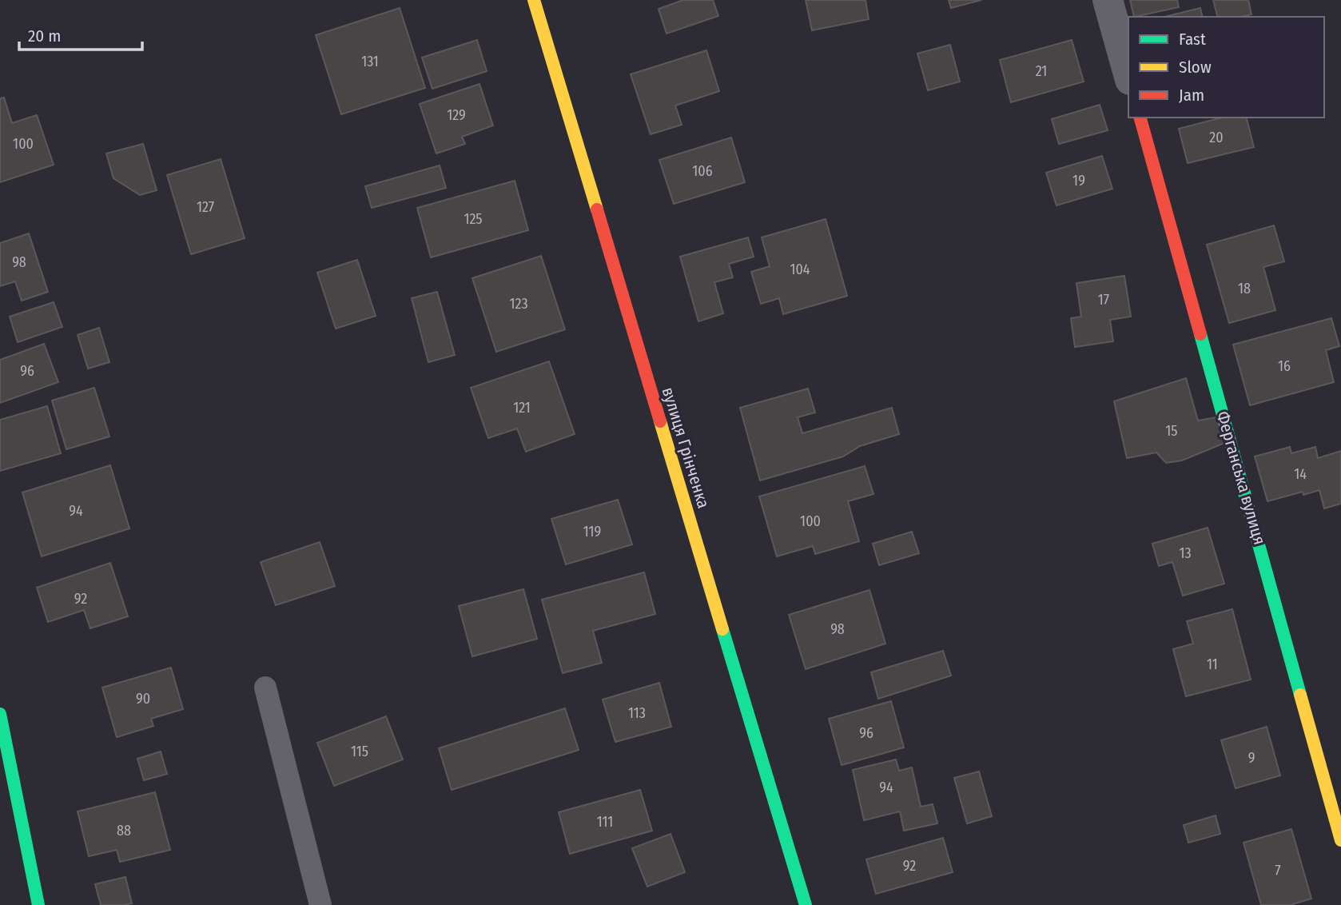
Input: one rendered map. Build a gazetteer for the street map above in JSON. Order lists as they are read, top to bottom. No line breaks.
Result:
{"streets":{"street":["вулиця Грінченка","Ферганська вулиця"]},"house_numbers":["131","21","129","20","100","106","19","127","125","98","104","18","17","123","16","96","121","15","14","94","100","119","13","92","98","11","90","113","96","115","9","94","111","88","92","7"],"legend":["Fast","Slow","Jam"],"scale_bar":"20 m"}
